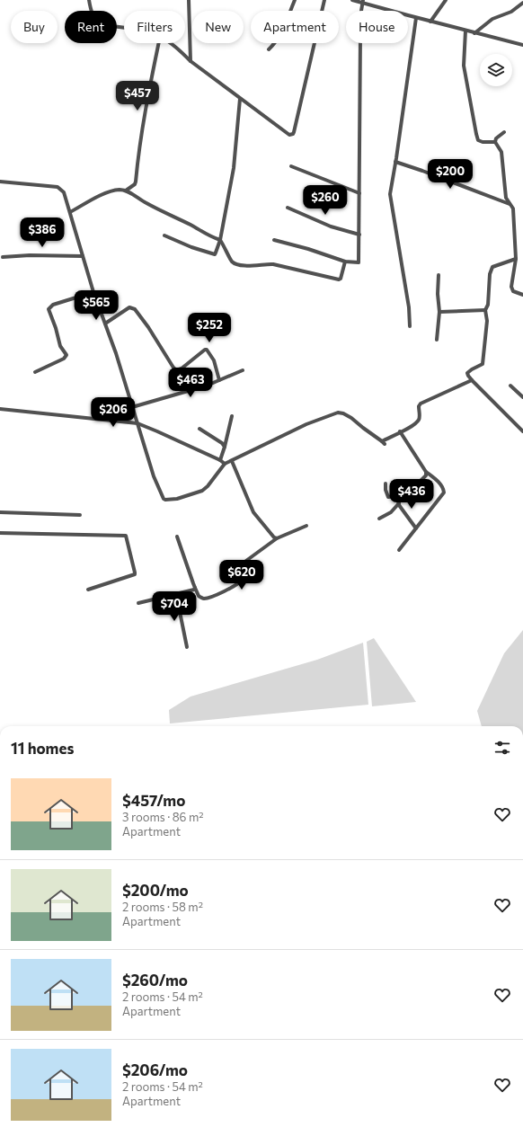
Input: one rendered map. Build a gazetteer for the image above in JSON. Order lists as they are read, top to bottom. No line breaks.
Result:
{"page":{"chip":["Buy","Rent","Filters","New","Apartment","House"],"price":["$457","$200","$260","$386","$565","$252","$463","$206","$436","$620","$704"],"heading":"11 homes","list":[{"name":"$457/mo","note":"3 rooms · 86 m² · Apartment"},{"name":"$200/mo","note":"2 rooms · 58 m² · Apartment"},{"name":"$260/mo","note":"2 rooms · 54 m² · Apartment"},{"name":"$206/mo","note":"2 rooms · 54 m² · Apartment"}]}}
